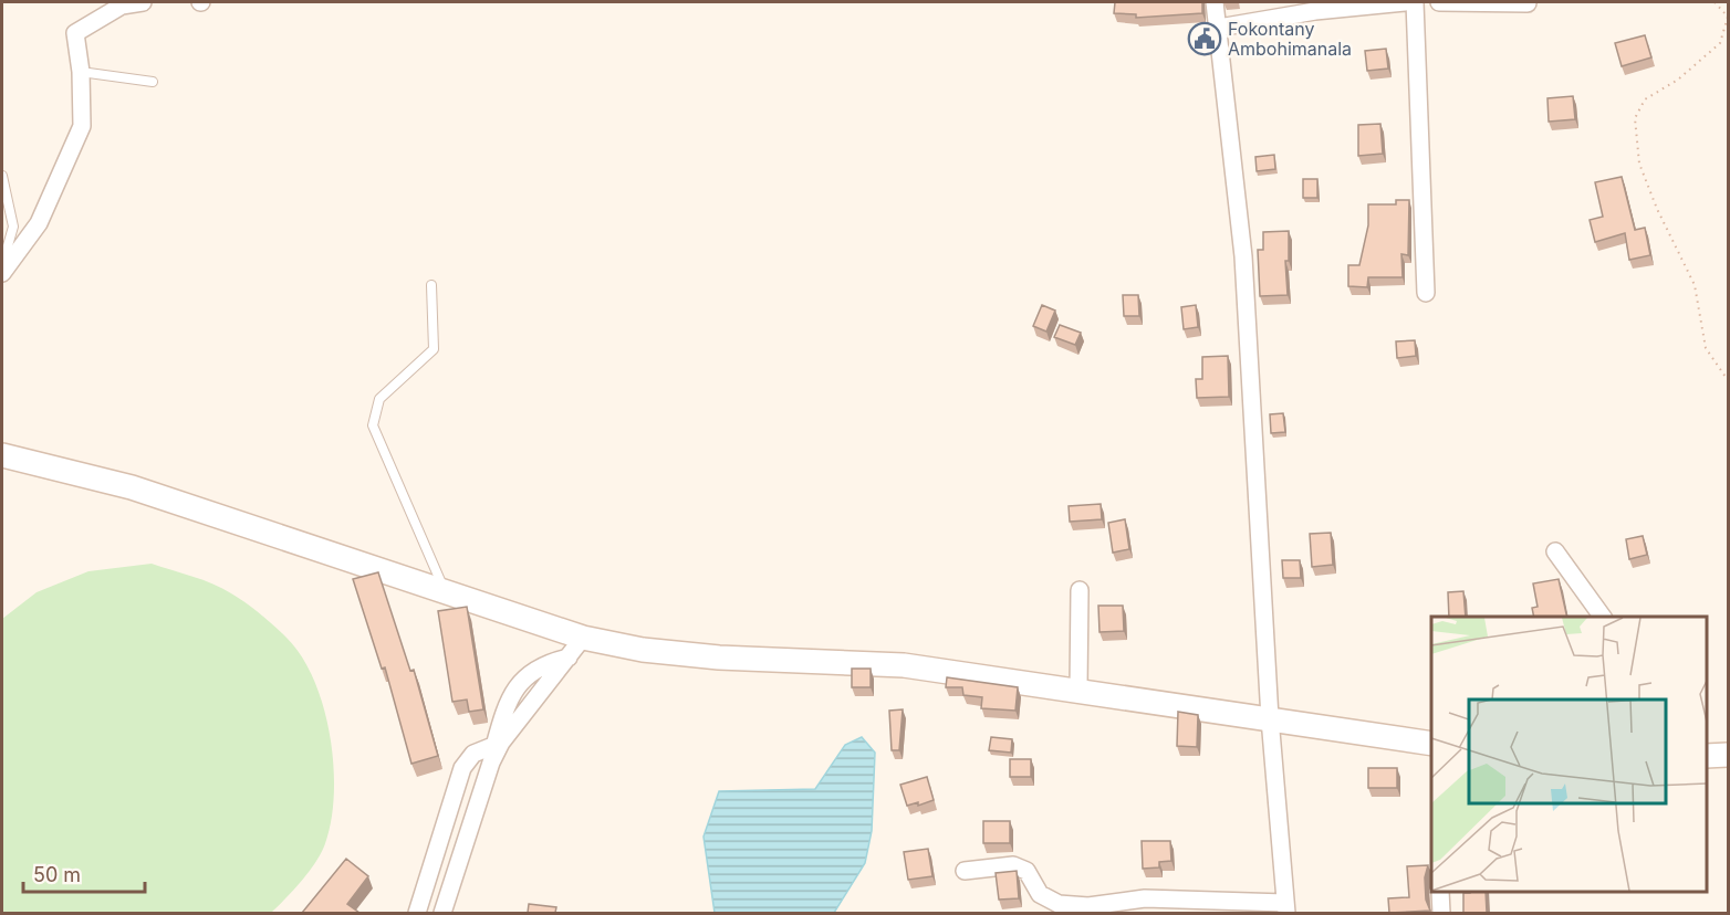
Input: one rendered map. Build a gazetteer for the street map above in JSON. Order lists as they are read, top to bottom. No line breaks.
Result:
{"places":{"public building":["Fokontany Ambohimanala"]},"scale_bar":"50 m"}
